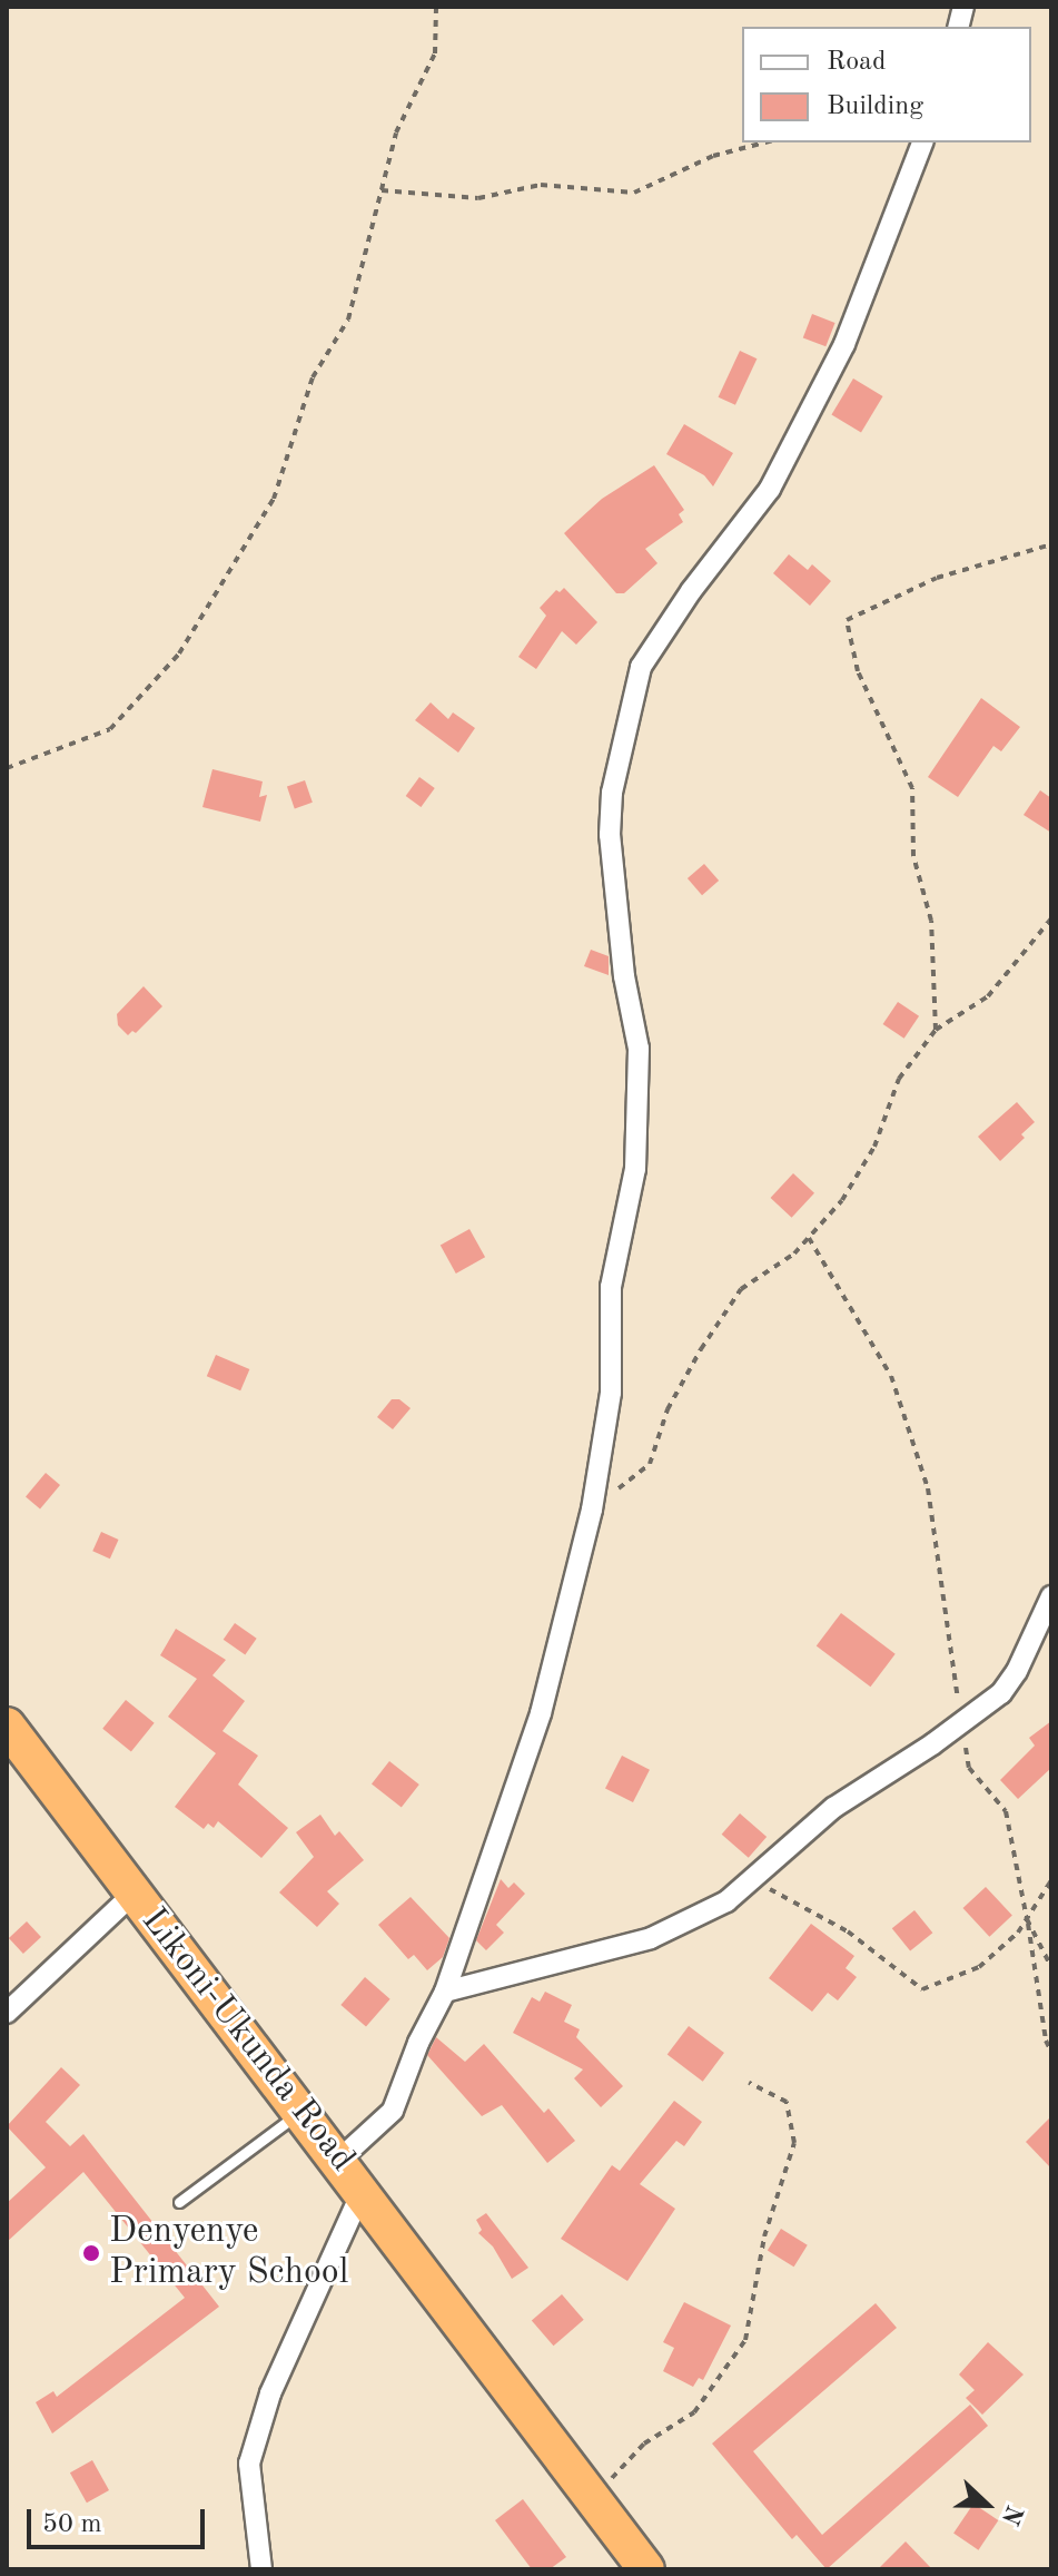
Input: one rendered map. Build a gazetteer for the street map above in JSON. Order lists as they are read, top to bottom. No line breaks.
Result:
{"streets":{"highway":["Likoni-Ukunda Road"]},"places":["Denyenye Primary School"],"legend":["Road","Building"],"scale_bar":"50 m","north":"right"}
